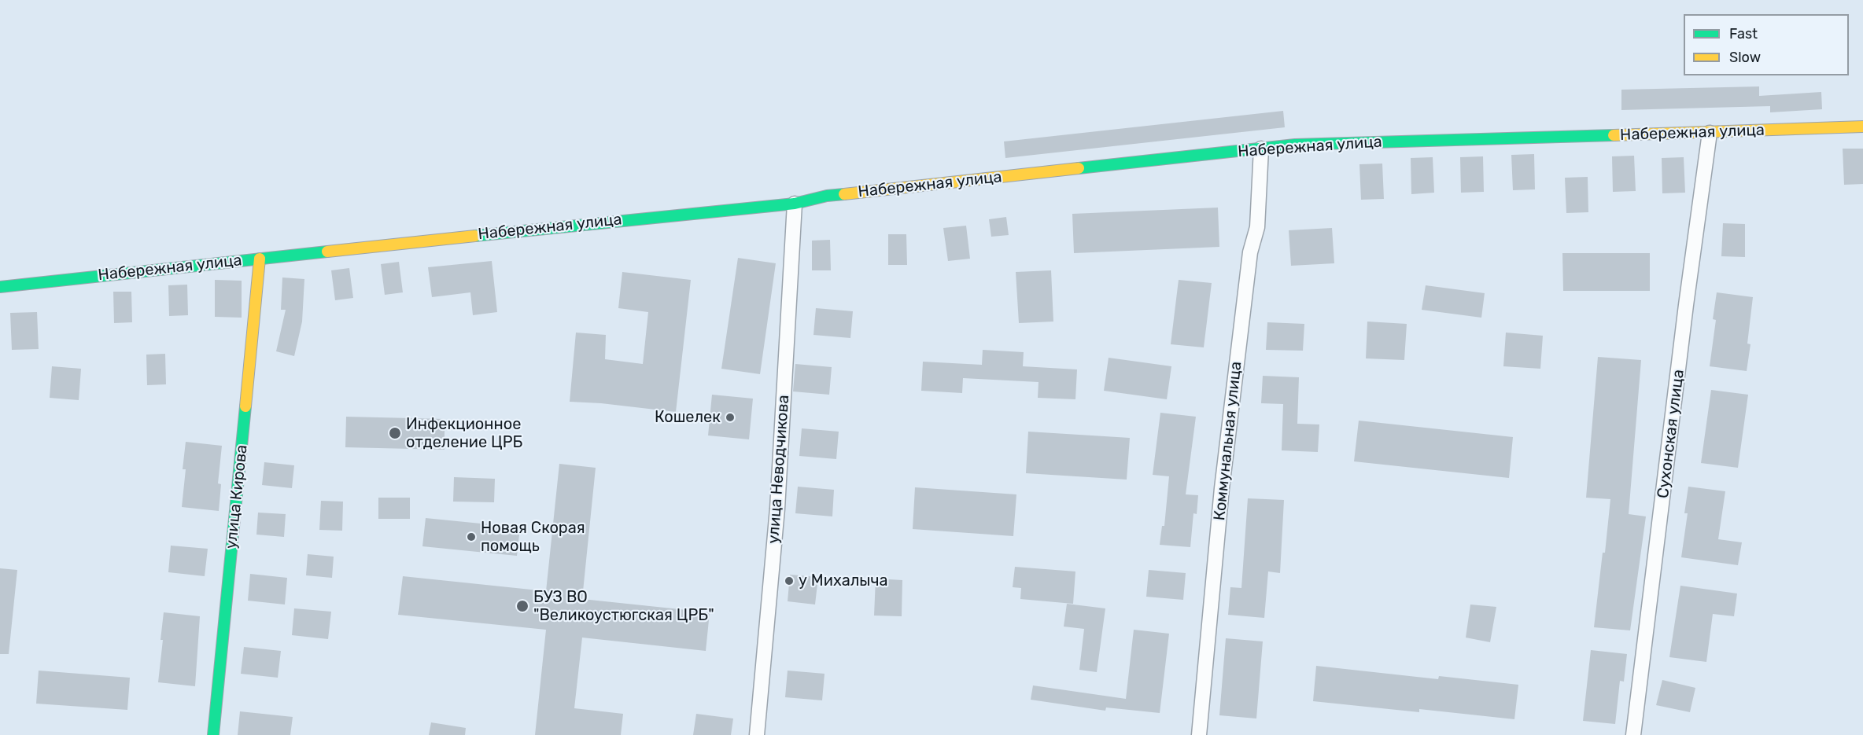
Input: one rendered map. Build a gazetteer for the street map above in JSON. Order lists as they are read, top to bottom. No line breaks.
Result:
{"streets":{"street":["Набережная улица","Сухонская улица","Коммунальная улица","улица Неводчикова","улица Кирова"]},"crossings":[["Набережная улица","Сухонская улица"],["Набережная улица","Коммунальная улица"],["Набережная улица","улица Неводчикова"],["Набережная улица","улица Кирова"]],"places":["Кошелек","Инфекционное отделение ЦРБ","Новая Скорая помощь","у Михалыча","БУЗ ВО \"Великоустюгская ЦРБ\""],"legend":["Fast","Slow"]}
